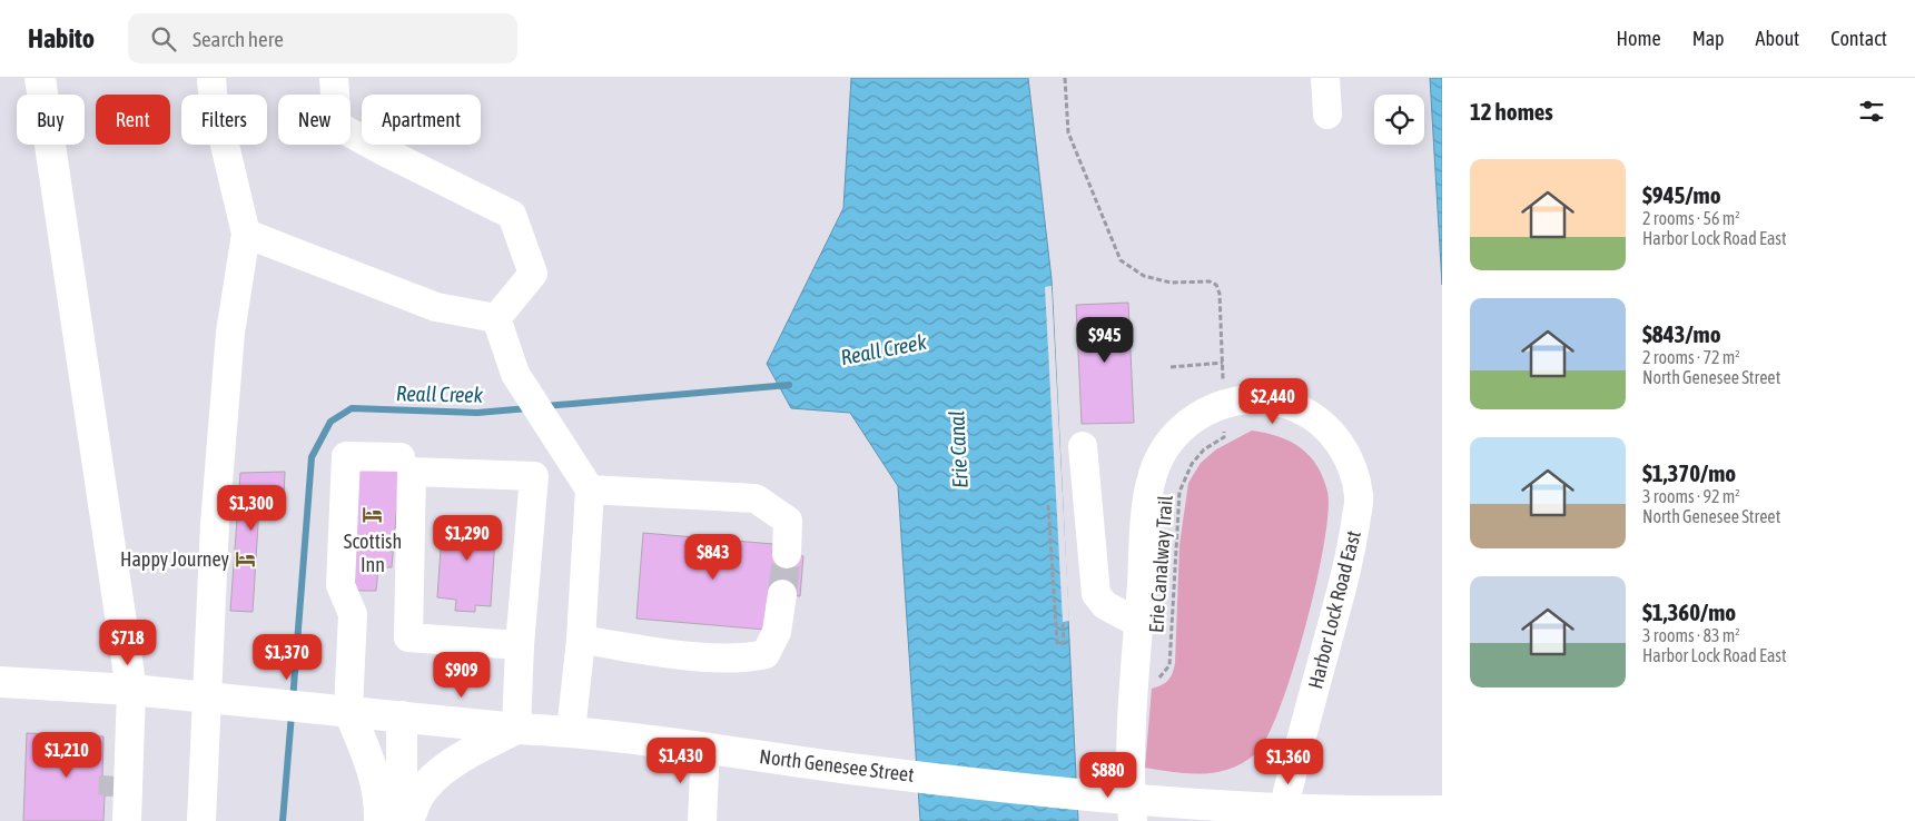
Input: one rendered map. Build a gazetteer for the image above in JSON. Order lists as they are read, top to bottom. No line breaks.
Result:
{"streets":{"main road":["North Genesee Street"],"street":["Harbor Lock Road East"],"path":["Erie Canalway Trail"]},"crossings":[["Harbor Lock Road East","North Genesee Street"]],"water":["Reall Creek","Erie Canal"],"places":{"hotel":["Scottish Inn","Happy Journey"]},"page":{"header":"Habito","search":"Search here","nav":["Home","Map","About","Contact"],"heading":"12 homes","chip":["Buy","Rent","Filters","New","Apartment"],"list":[{"name":"$945/mo","note":"2 rooms · 56 m² · Harbor Lock Road East"},{"name":"$843/mo","note":"2 rooms · 72 m² · North Genesee Street"},{"name":"$1,370/mo","note":"3 rooms · 92 m² · North Genesee Street"},{"name":"$1,360/mo","note":"3 rooms · 83 m² · Harbor Lock Road East"}],"price":["$945","$2,440","$1,300","$1,290","$843","$718","$1,370","$909","$1,210","$1,430","$1,360","$880"]}}
